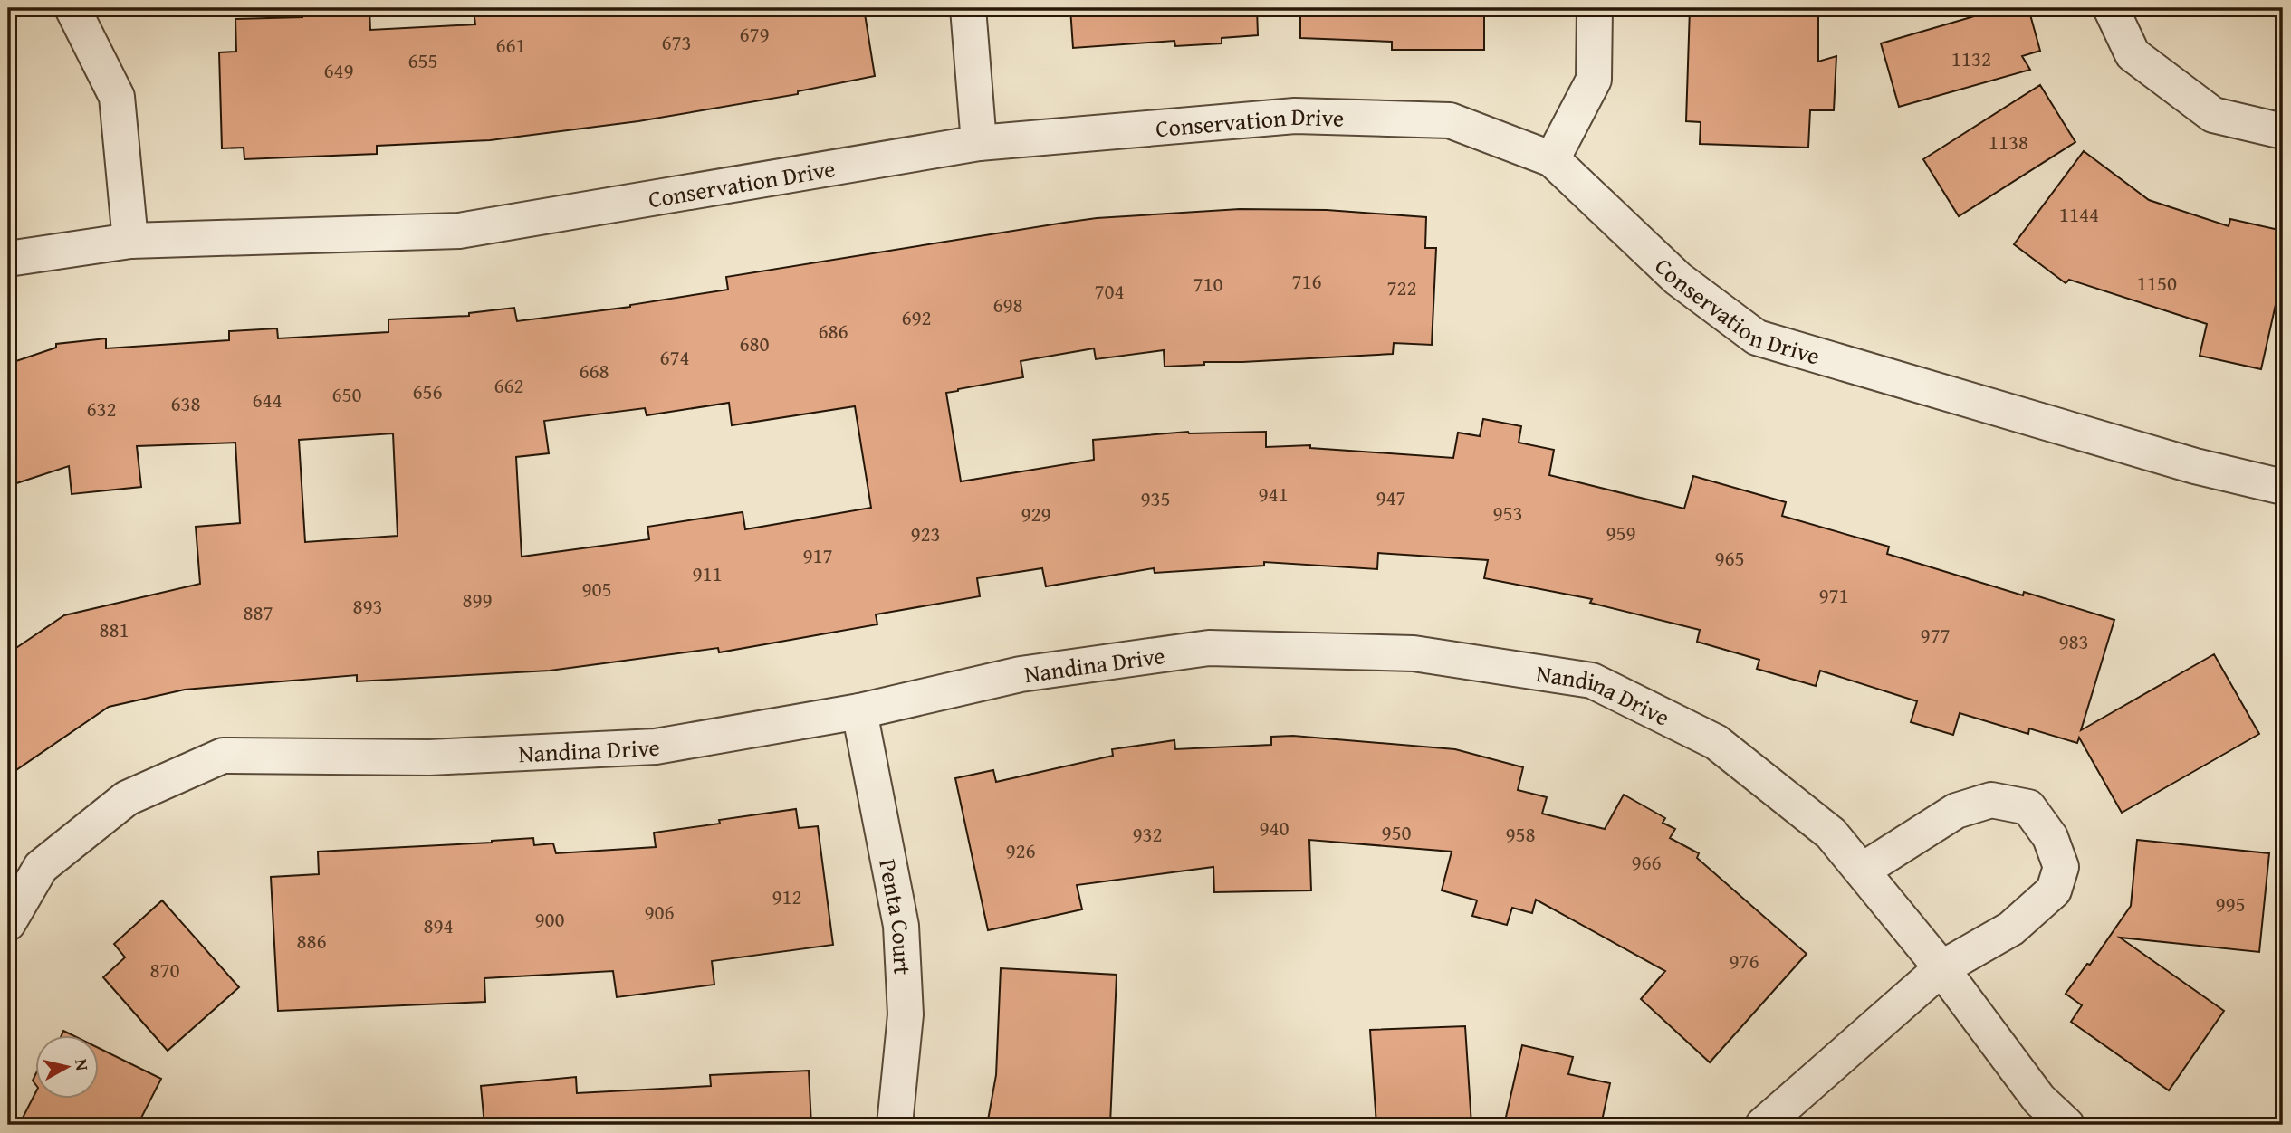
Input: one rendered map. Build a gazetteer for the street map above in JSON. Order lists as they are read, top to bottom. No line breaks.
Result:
{"streets":{"street":["Conservation Drive","Nandina Drive","Penta Court"]},"crossings":[["Nandina Drive","Penta Court"]],"house_numbers":["679","673","661","1132","655","649","1138","1144","716","1150","710","722","704","698","692","686","680","674","668","662","656","650","644","638","632","941","947","935","953","929","959","923","917","965","911","905","971","899","893","887","881","977","983","940","950","932","958","926","966","912","995","906","900","894","886","976","870"],"north":"right"}
